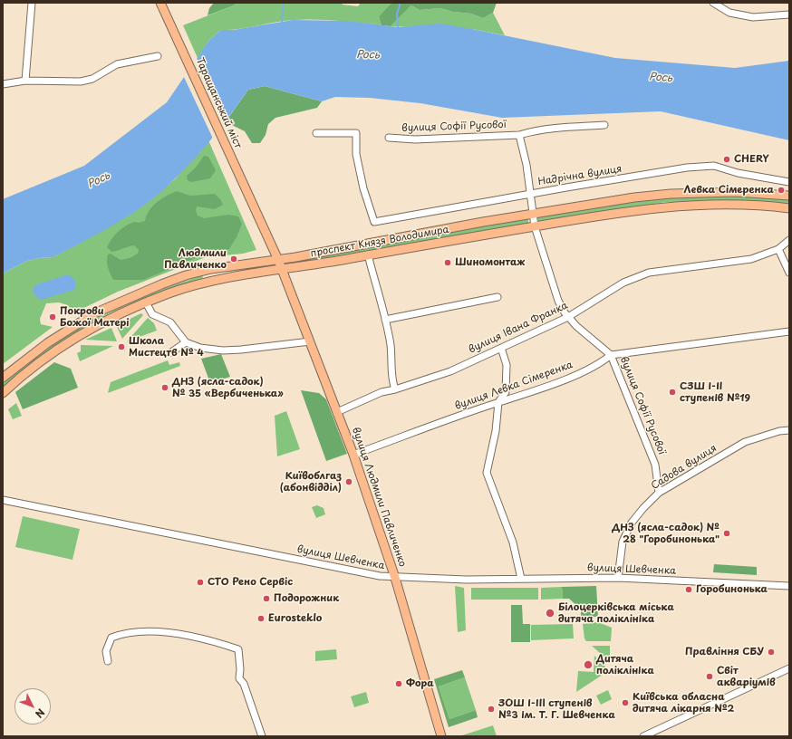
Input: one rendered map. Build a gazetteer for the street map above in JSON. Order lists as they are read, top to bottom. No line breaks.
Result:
{"streets":{"main road":["Таращанський міст","проспект Князя Володимира","вулиця Людмили Павличенко"],"street":["вулиця Софії Русової","Надрічна вулиця","вулиця Івана Франка","вулиця Левка Сімеренка","Садова вулиця","вулиця Шевченка"]},"crossings":[["Таращанський міст","проспект Князя Володимира"],["Таращанський міст","вулиця Людмили Павличенко"],["вулиця Софії Русової","Надрічна вулиця"],["вулиця Софії Русової","проспект Князя Володимира"],["вулиця Софії Русової","вулиця Івана Франка"],["вулиця Софії Русової","вулиця Левка Сімеренка"],["вулиця Софії Русової","Садова вулиця"],["проспект Князя Володимира","вулиця Людмили Павличенко"],["вулиця Івана Франка","вулиця Людмили Павличенко"],["вулиця Левка Сімеренка","вулиця Людмили Павличенко"],["Садова вулиця","вулиця Шевченка"],["вулиця Людмили Павличенко","вулиця Шевченка"]],"water":["Рось"],"places":["CHERY","Левка Сімеренка","Людмили Павличенко","Шиномонтаж","Покрови Божої Матері","Школа Мистецтв № 4","ДНЗ (ясла-садок) № 35 «Вербиченька»","СЗШ I-II ступенів №19","Київоблгаз (абонвідділ)","ДНЗ (ясла-садок) № 28 \"Горобинонька\"","СТО Рено Сервіс","Горобинонька","Подорожник","Білоцерківська міська дитяча поліклініка","Eurosteklo","Правління СБУ","Дитяча поліклініка","Світ акваріумів","Фора","Київська обласна дитяча лікарня №2","ЗОШ І-ІІІ ступенів №3 ім. Т. Г. Шевченка"],"north":"bottom right"}
